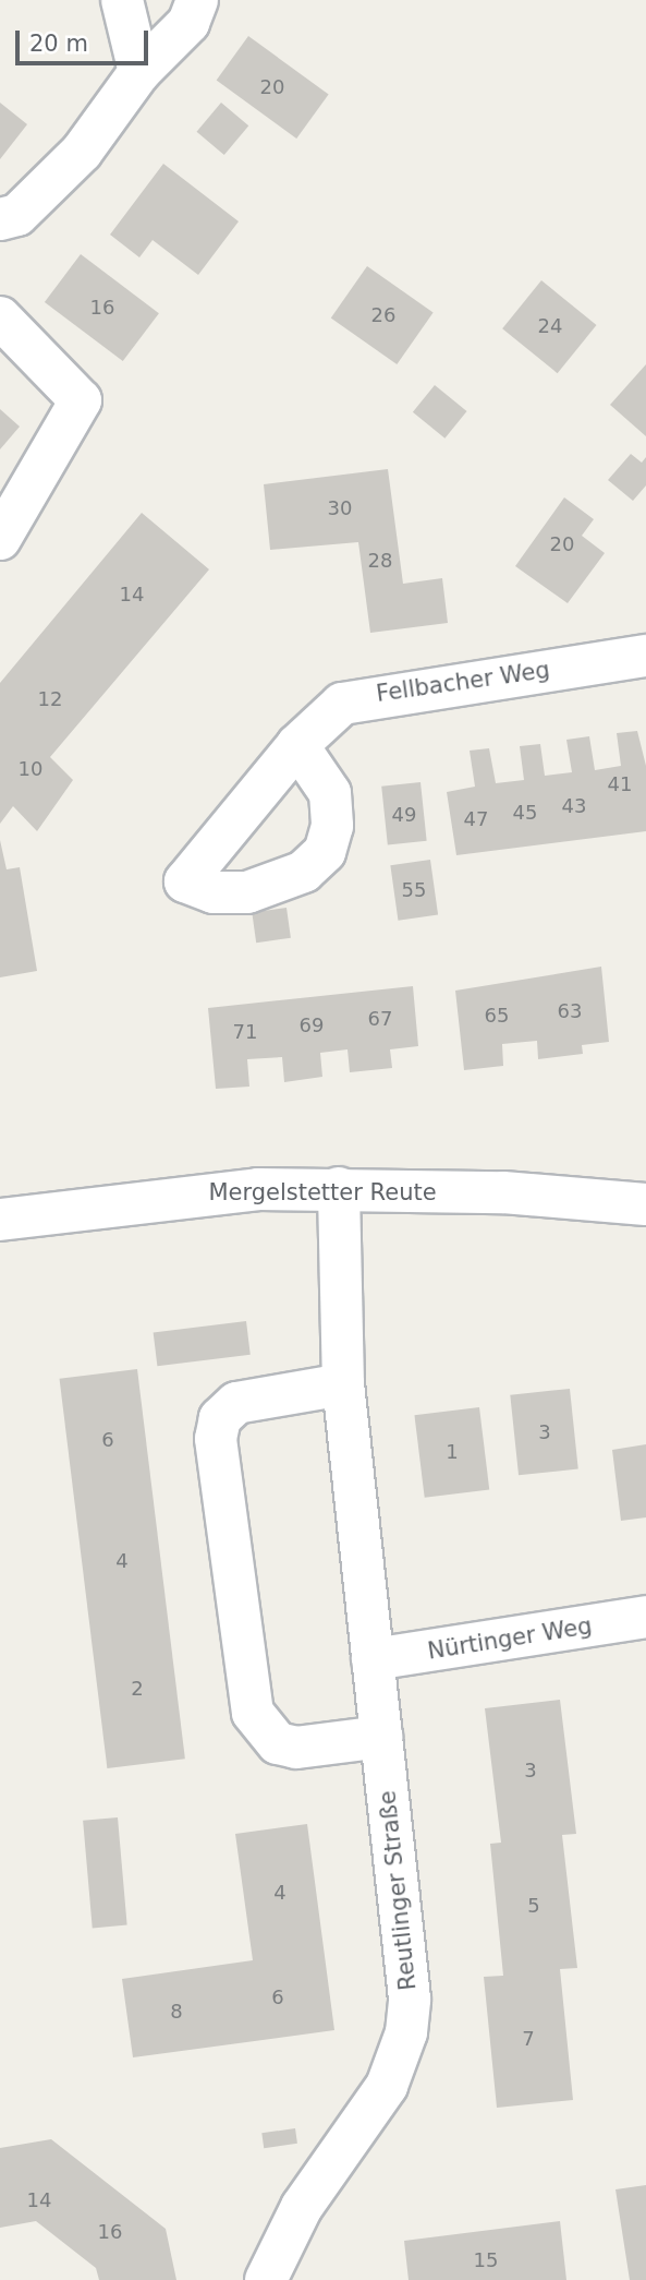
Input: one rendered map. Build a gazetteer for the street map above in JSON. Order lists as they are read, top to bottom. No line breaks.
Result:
{"streets":{"street":["Fellbacher Weg","Mergelstetter Reute","Nürtinger Weg","Reutlinger Straße"]},"crossings":[["Mergelstetter Reute","Reutlinger Straße"],["Nürtinger Weg","Reutlinger Straße"]],"house_numbers":["20","16","26","24","30","20","28","14","12","10","41","43","45","49","47","55","63","65","67","69","71","3","6","1","4","2","3","4","5","6","8","7","14","16","15"],"scale_bar":"20 m"}
